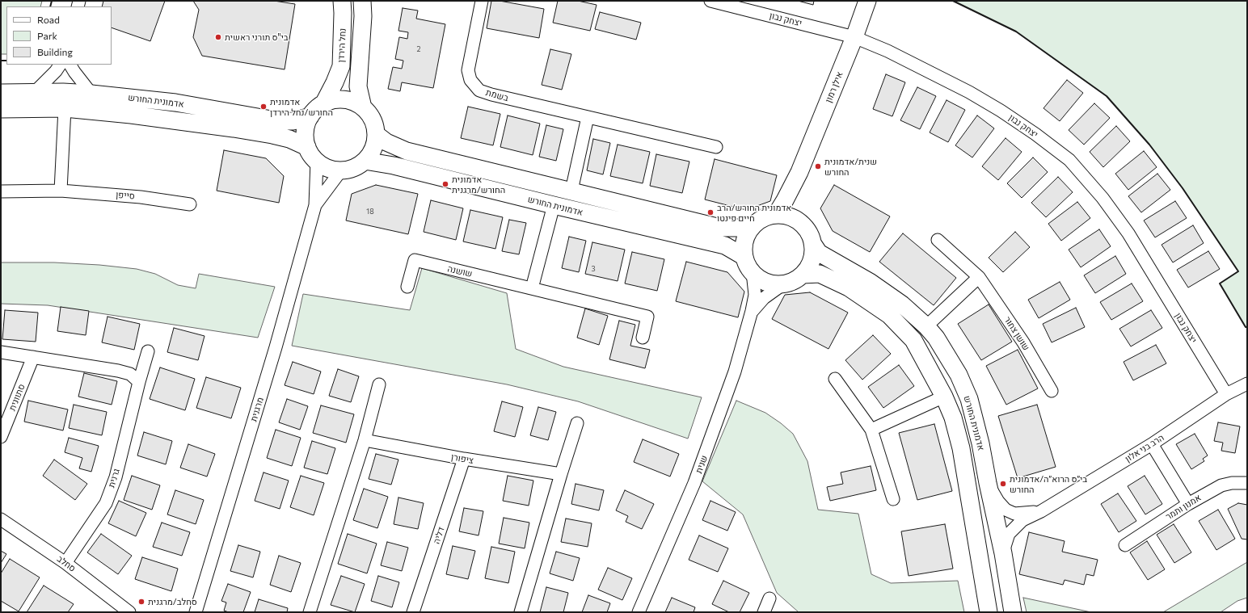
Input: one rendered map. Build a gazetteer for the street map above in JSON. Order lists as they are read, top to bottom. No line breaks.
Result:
{"streets":{"street":["יצחק נבון","נחל הירדן","אילן רמון","בשמת","אדמונית החורש","סייפן","שושנה","שושן צחור","סתוונית","מרגנית","הרב בני אלון","ציפורן","שנית","גרנית","אמנון ותמר","דליה","סחלב"]},"crossings":[["יצחק נבון","אילן רמון"],["יצחק נבון","הרב בני אלון"],["נחל הירדן","אדמונית החורש"],["נחל הירדן","מרגנית"],["אילן רמון","אדמונית החורש"],["אילן רמון","שנית"],["אדמונית החורש","מרגנית"],["אדמונית החורש","הרב בני אלון"],["אדמונית החורש","שנית"],["ציפורן","דליה"],["גרנית","סחלב"]],"places":["בי\"ס תורני ראשית","אדמונית החורש/נחל הירדן","שנית/אדמונית החורש","אדמונית החורש/מרגנית","אדמונית החורש/הרב חיים פינטו","בי״ס הרוא״ה/אדמונית החורש","סחלב/מרגנית"],"house_numbers":["2","18","3"],"legend":["Road","Park","Building"]}
